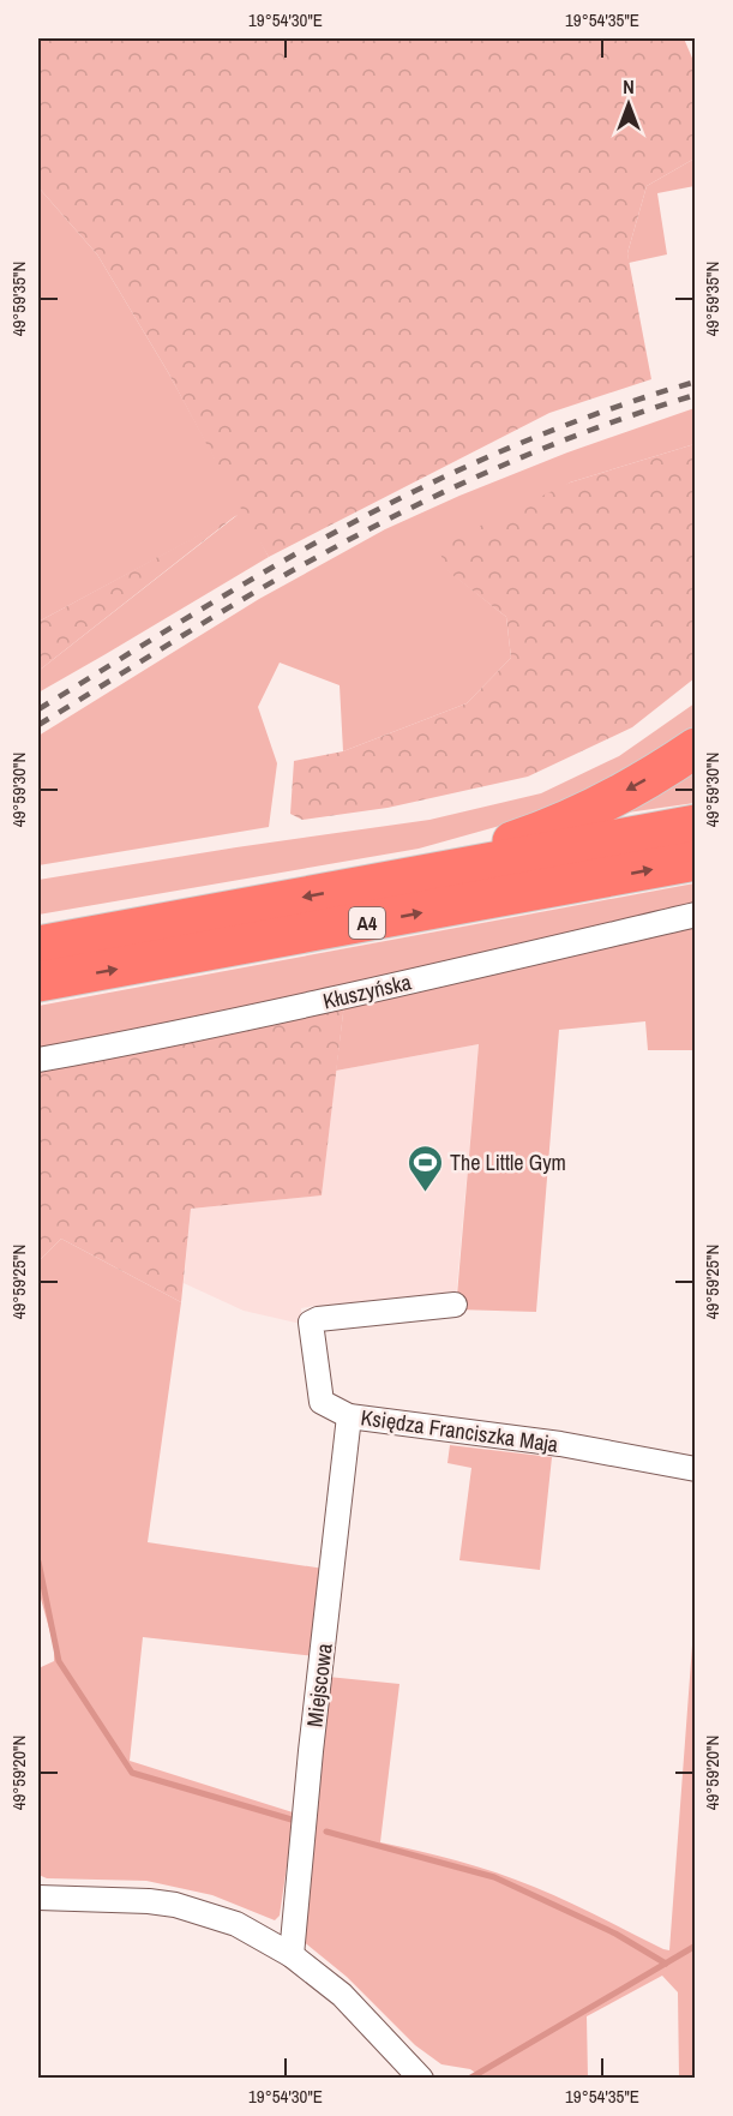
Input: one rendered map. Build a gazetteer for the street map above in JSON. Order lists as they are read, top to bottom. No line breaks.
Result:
{"streets":{"highway":["A4"],"street":["Kłuszyńska","Księdza Franciszka Maja","Miejscowa"]},"crossings":[["Księdza Franciszka Maja","Miejscowa"]],"places":{"sports":["The Little Gym"]},"north":"top","coordinates":["19°54'30\"E","19°54'35\"E","49°59'35\"N","49°59'30\"N","49°59'25\"N","49°59'20\"N"]}
